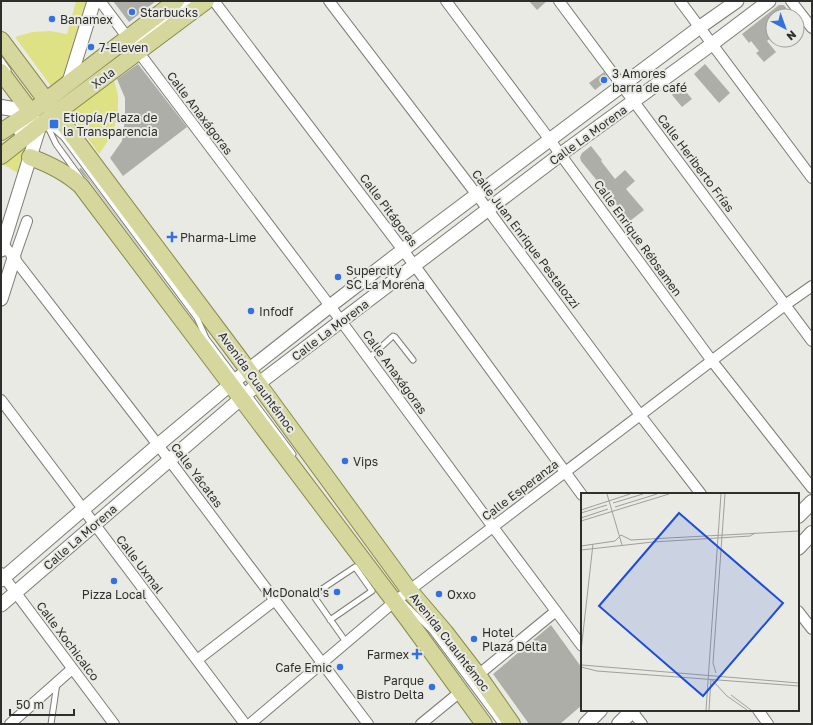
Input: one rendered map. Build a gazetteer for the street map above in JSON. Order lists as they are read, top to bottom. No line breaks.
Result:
{"streets":{"main road":["Xola","Avenida Cuauhtémoc"],"street":["Calle Anaxágoras","Calle La Morena","Calle Heriberto Frías","Calle Pitágoras","Calle Enrique Rébsamen","Calle Juan Enrique Pestalozzi","Calle Yácatas","Calle Esperanza","Calle Uxmal","Calle Xochicalco"]},"crossings":[["Xola","Calle Anaxágoras"],["Xola","Avenida Cuauhtémoc"],["Calle Anaxágoras","Calle La Morena"],["Calle Anaxágoras","Calle Esperanza"],["Calle La Morena","Calle Heriberto Frías"],["Calle La Morena","Calle Pitágoras"],["Calle La Morena","Calle Enrique Rébsamen"],["Calle La Morena","Calle Juan Enrique Pestalozzi"],["Calle La Morena","Avenida Cuauhtémoc"],["Calle La Morena","Calle Yácatas"],["Calle La Morena","Calle Uxmal"],["Calle La Morena","Calle Xochicalco"],["Calle Heriberto Frías","Calle Esperanza"],["Calle Pitágoras","Calle Esperanza"],["Calle Enrique Rébsamen","Calle Esperanza"],["Calle Juan Enrique Pestalozzi","Calle Esperanza"],["Avenida Cuauhtémoc","Calle Esperanza"],["Calle Yácatas","Calle Esperanza"]],"places":{"other":["Starbucks","Banamex","7-Eleven","3 Amores barra de café","Supercity SC La Morena","Infodf","Vips","Pizza Local","McDonald's","Oxxo","Hotel Plaza Delta","Cafe Emic","Parque Bistro Delta"],"transit":["Etiopía/Plaza de la Transparencia"],"health":["Pharma-Lime","Farmex"]},"scale_bar":"50 m","north":"bottom right"}
